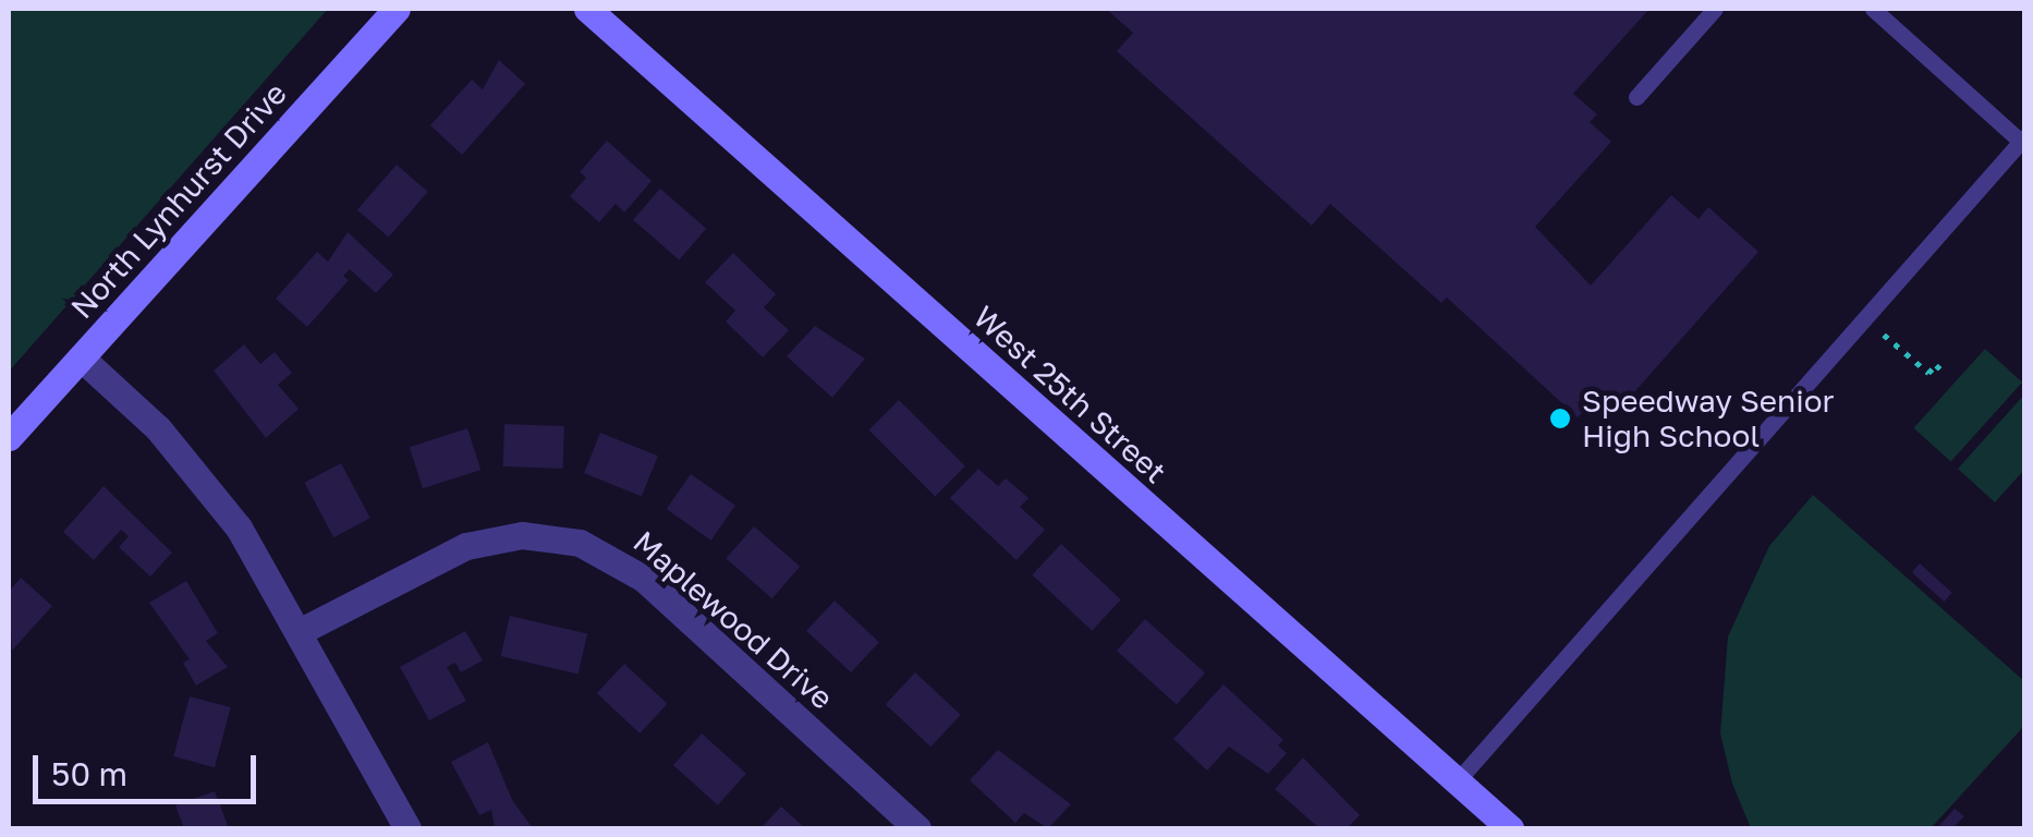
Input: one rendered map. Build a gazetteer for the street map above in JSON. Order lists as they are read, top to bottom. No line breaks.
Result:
{"streets":{"street":["North Lynhurst Drive","West 25th Street","Maplewood Drive"]},"places":["Speedway Senior High School"],"scale_bar":"50 m"}
